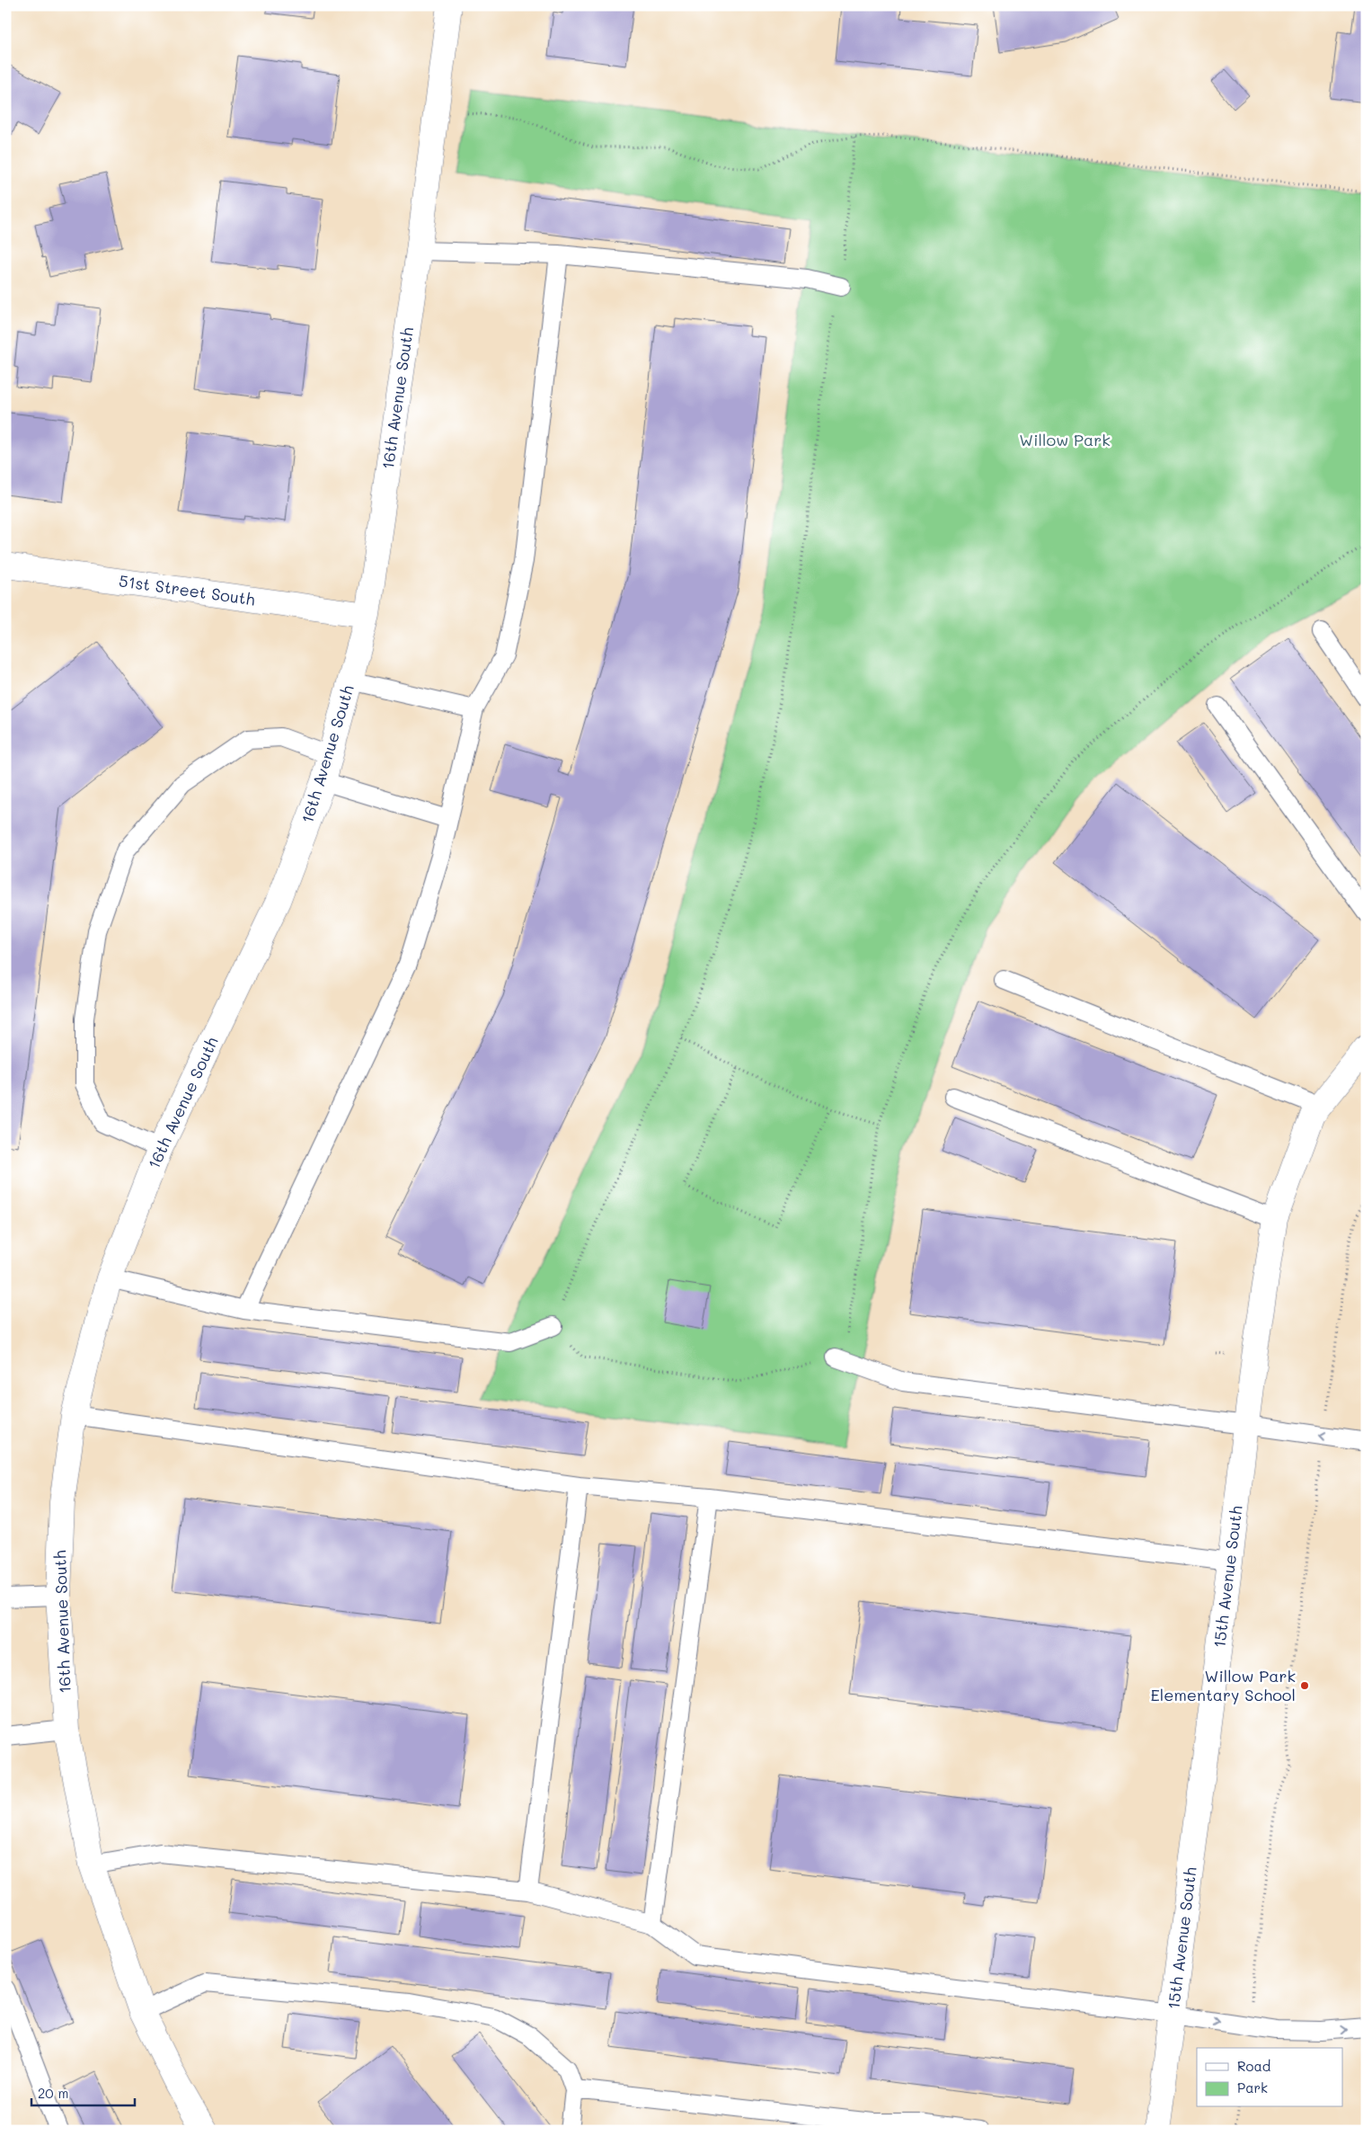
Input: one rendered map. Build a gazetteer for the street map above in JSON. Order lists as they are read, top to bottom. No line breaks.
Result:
{"streets":{"street":["16th Avenue South","51st Street South","15th Avenue South"]},"crossings":[["16th Avenue South","51st Street South"]],"parks":["Willow Park"],"places":["Willow Park Elementary School"],"legend":["Road","Park"],"scale_bar":"20 m"}
